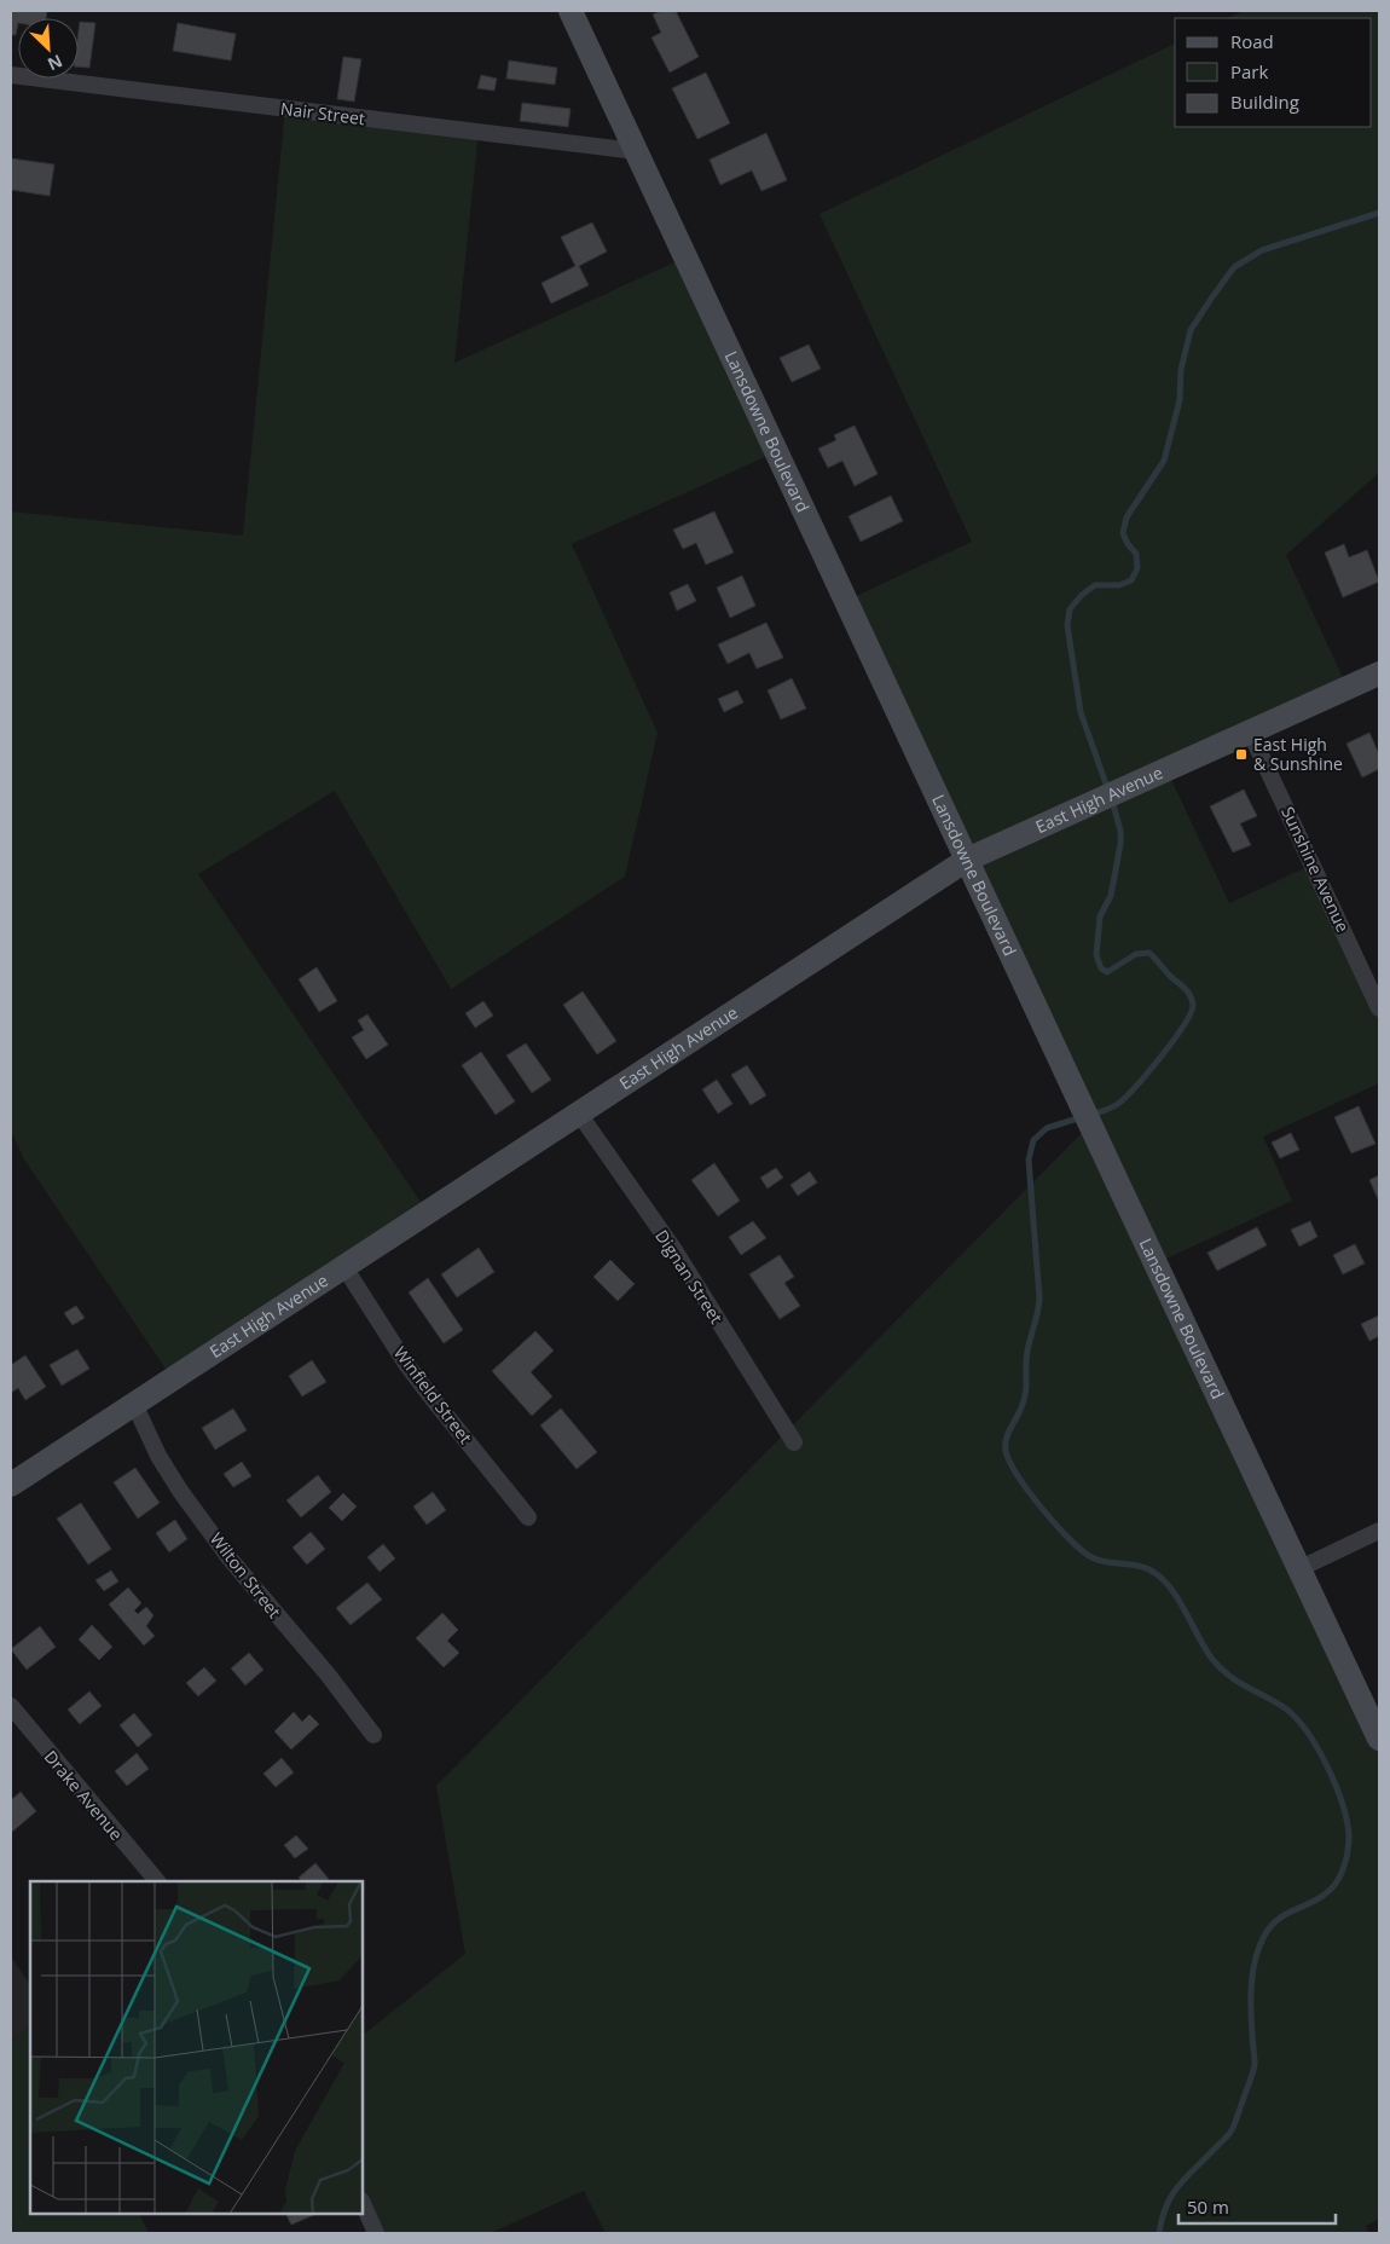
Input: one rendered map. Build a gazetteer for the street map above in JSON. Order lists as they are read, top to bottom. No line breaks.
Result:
{"streets":{"street":["Nair Street","Lansdowne Boulevard","East High Avenue","Sunshine Avenue","Dignan Street","Winfield Street","Wilton Street","Drake Avenue"]},"crossings":[["Nair Street","Lansdowne Boulevard"],["Lansdowne Boulevard","East High Avenue"],["East High Avenue","Sunshine Avenue"],["East High Avenue","Dignan Street"],["East High Avenue","Winfield Street"],["East High Avenue","Wilton Street"]],"places":{"transit":["East High & Sunshine"]},"legend":["Road","Park","Building"],"scale_bar":"50 m","north":"bottom right"}
